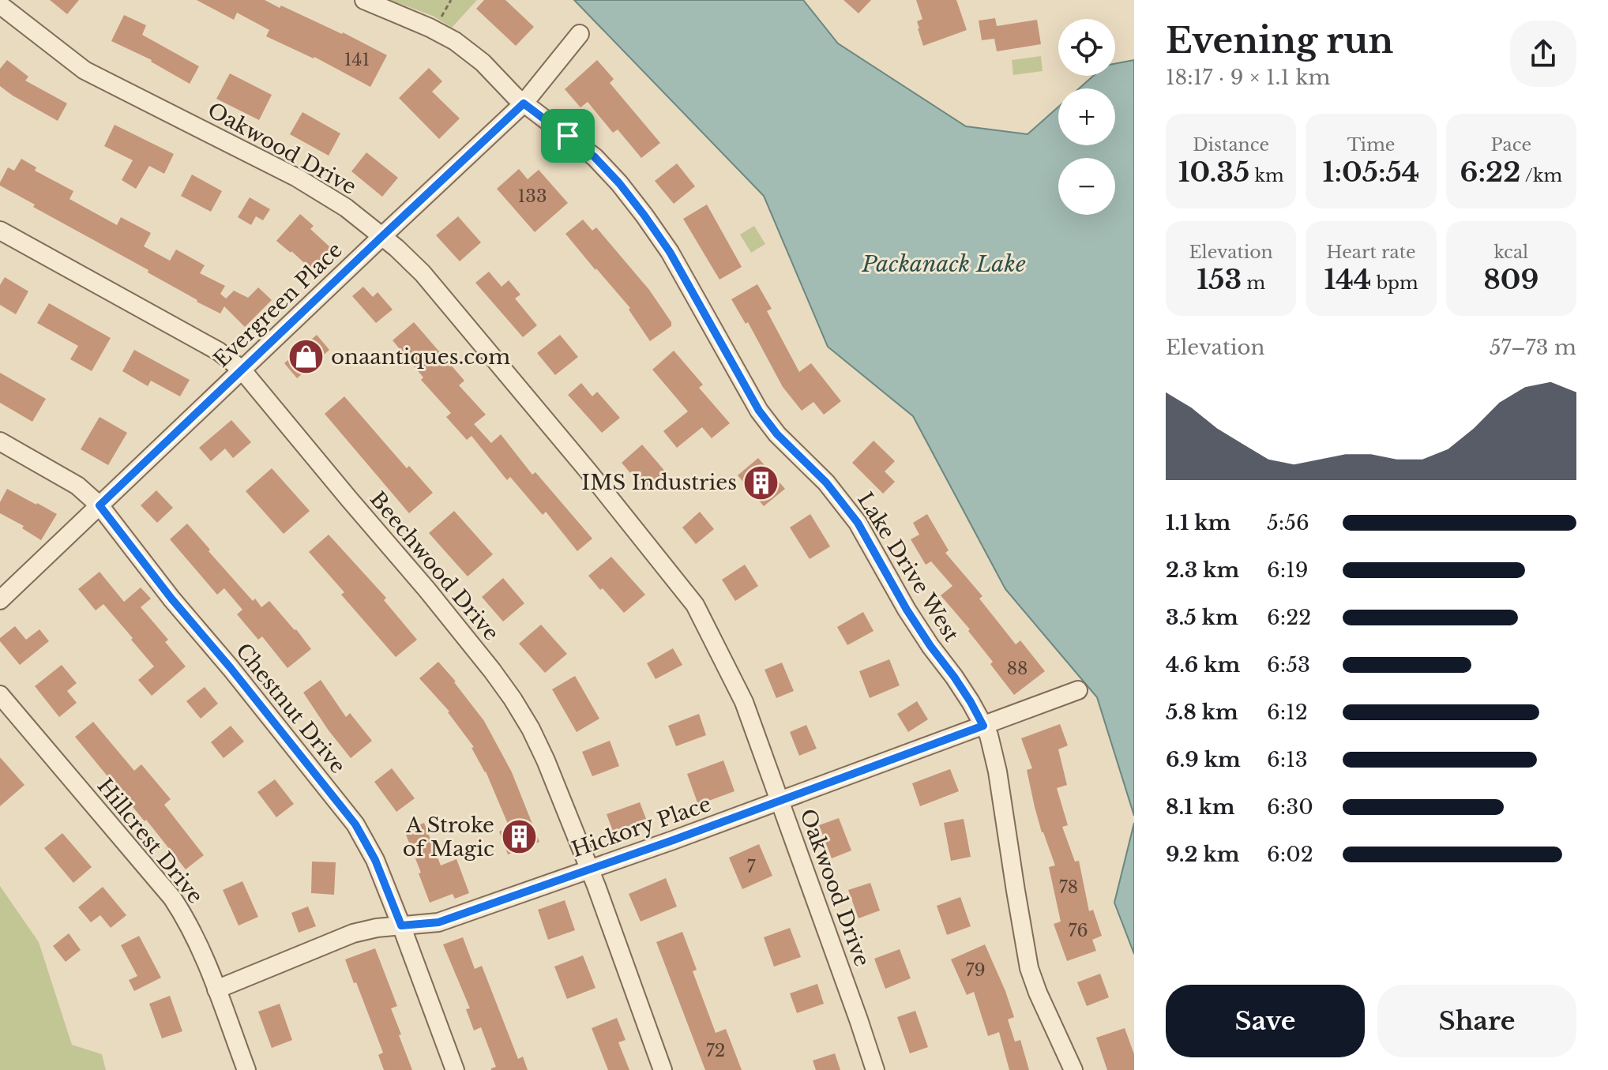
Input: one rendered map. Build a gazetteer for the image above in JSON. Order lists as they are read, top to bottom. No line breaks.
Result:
{"streets":{"street":["Oakwood Drive","Evergreen Place","Beechwood Drive","Lake Drive West","Chestnut Drive","Hickory Place","Hillcrest Drive"]},"crossings":[["Oakwood Drive","Evergreen Place"],["Oakwood Drive","Hickory Place"],["Evergreen Place","Beechwood Drive"],["Evergreen Place","Lake Drive West"],["Evergreen Place","Chestnut Drive"],["Beechwood Drive","Hickory Place"],["Lake Drive West","Hickory Place"],["Chestnut Drive","Hickory Place"],["Hickory Place","Hillcrest Drive"]],"water":["Packanack Lake"],"places":{"shop":["onaantiques.com"],"building":["IMS Industries","A Stroke of Magic"]},"house_numbers":["141","133","88","7","78","76","79","72"],"page":{"heading":["Evening run","18:17 · 9 × 1.1 km"],"map_buttons":["+","−"],"stats":[["Distance","10.35 km"],["Time","1:05:54"],["Pace","6:22 /km"],["Elevation","153 m"],["Heart rate","144 bpm"],["kcal","809"]],"chart":["Elevation","57–73 m"],"list":[{"name":"1.1 km","note":"5:56"},{"name":"2.3 km","note":"6:19"},{"name":"3.5 km","note":"6:22"},{"name":"4.6 km","note":"6:53"},{"name":"5.8 km","note":"6:12"},{"name":"6.9 km","note":"6:13"},{"name":"8.1 km","note":"6:30"},{"name":"9.2 km","note":"6:02"}],"buttons":["Save","Share"]}}
